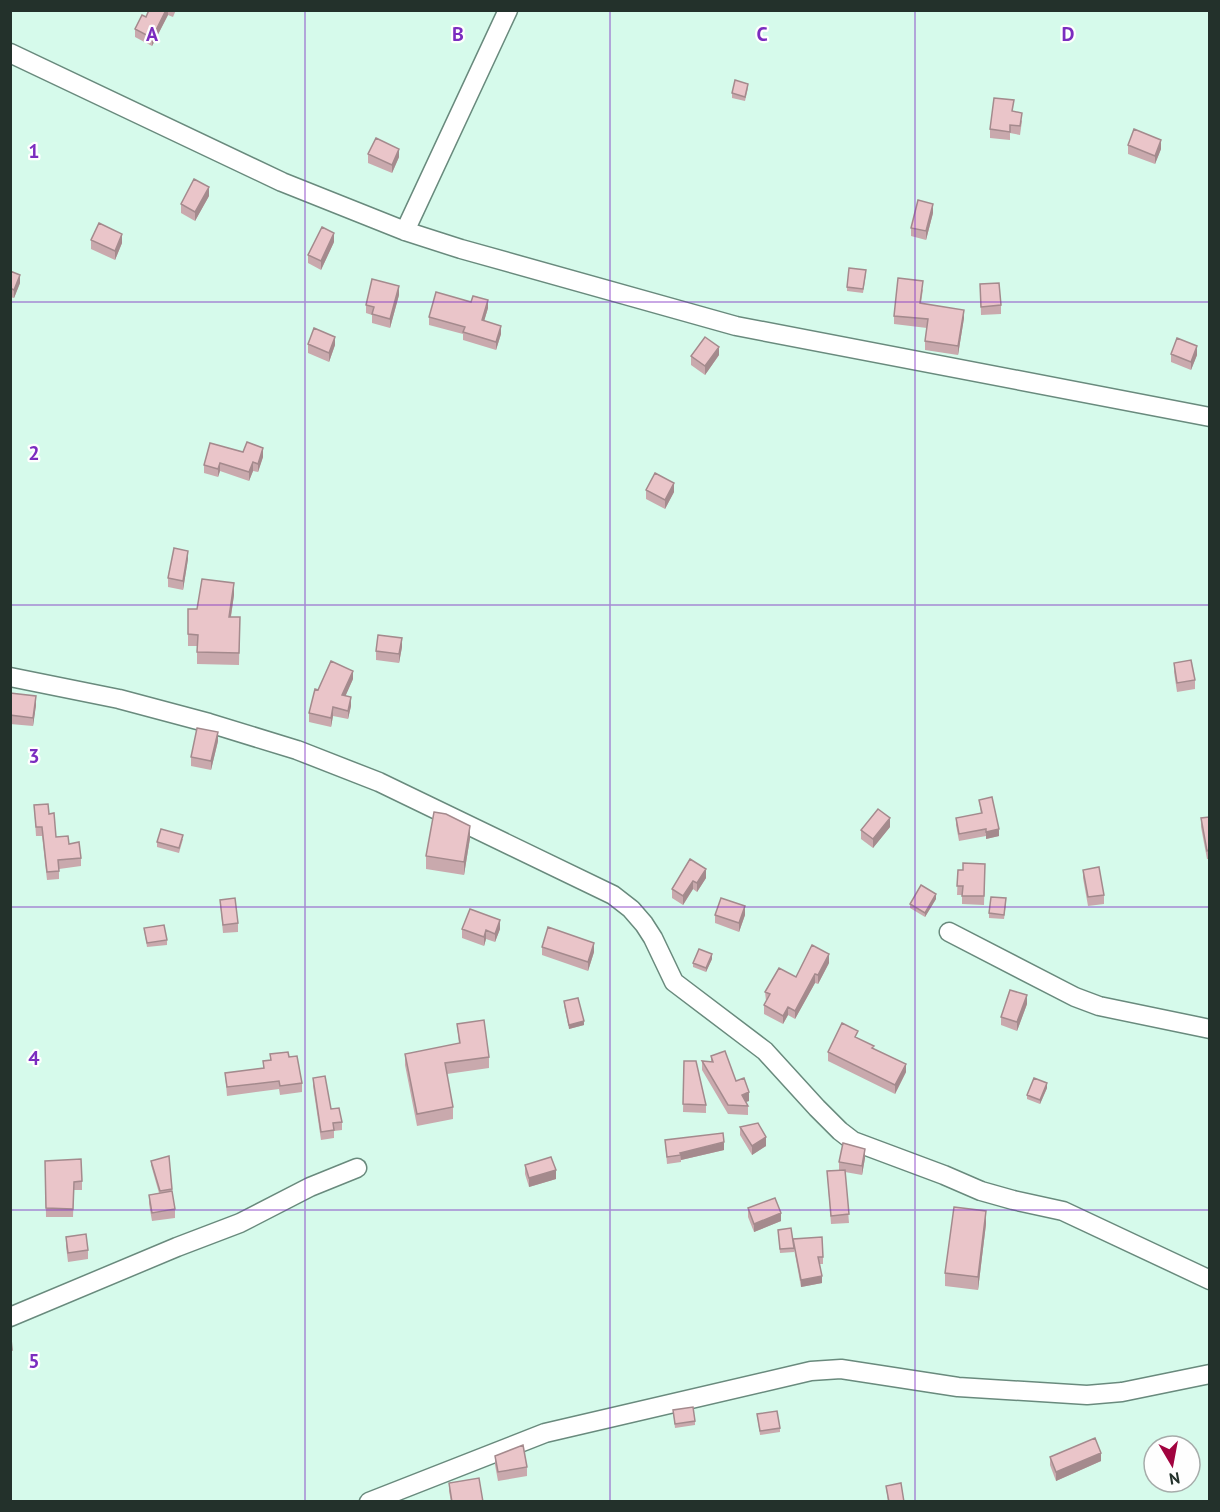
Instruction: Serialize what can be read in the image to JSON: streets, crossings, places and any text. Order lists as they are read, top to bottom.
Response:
{
  "north": "bottom",
  "grid": {
    "columns": [
      "A",
      "B",
      "C",
      "D"
    ],
    "rows": [
      "1",
      "2",
      "3",
      "4",
      "5"
    ]
  }
}
